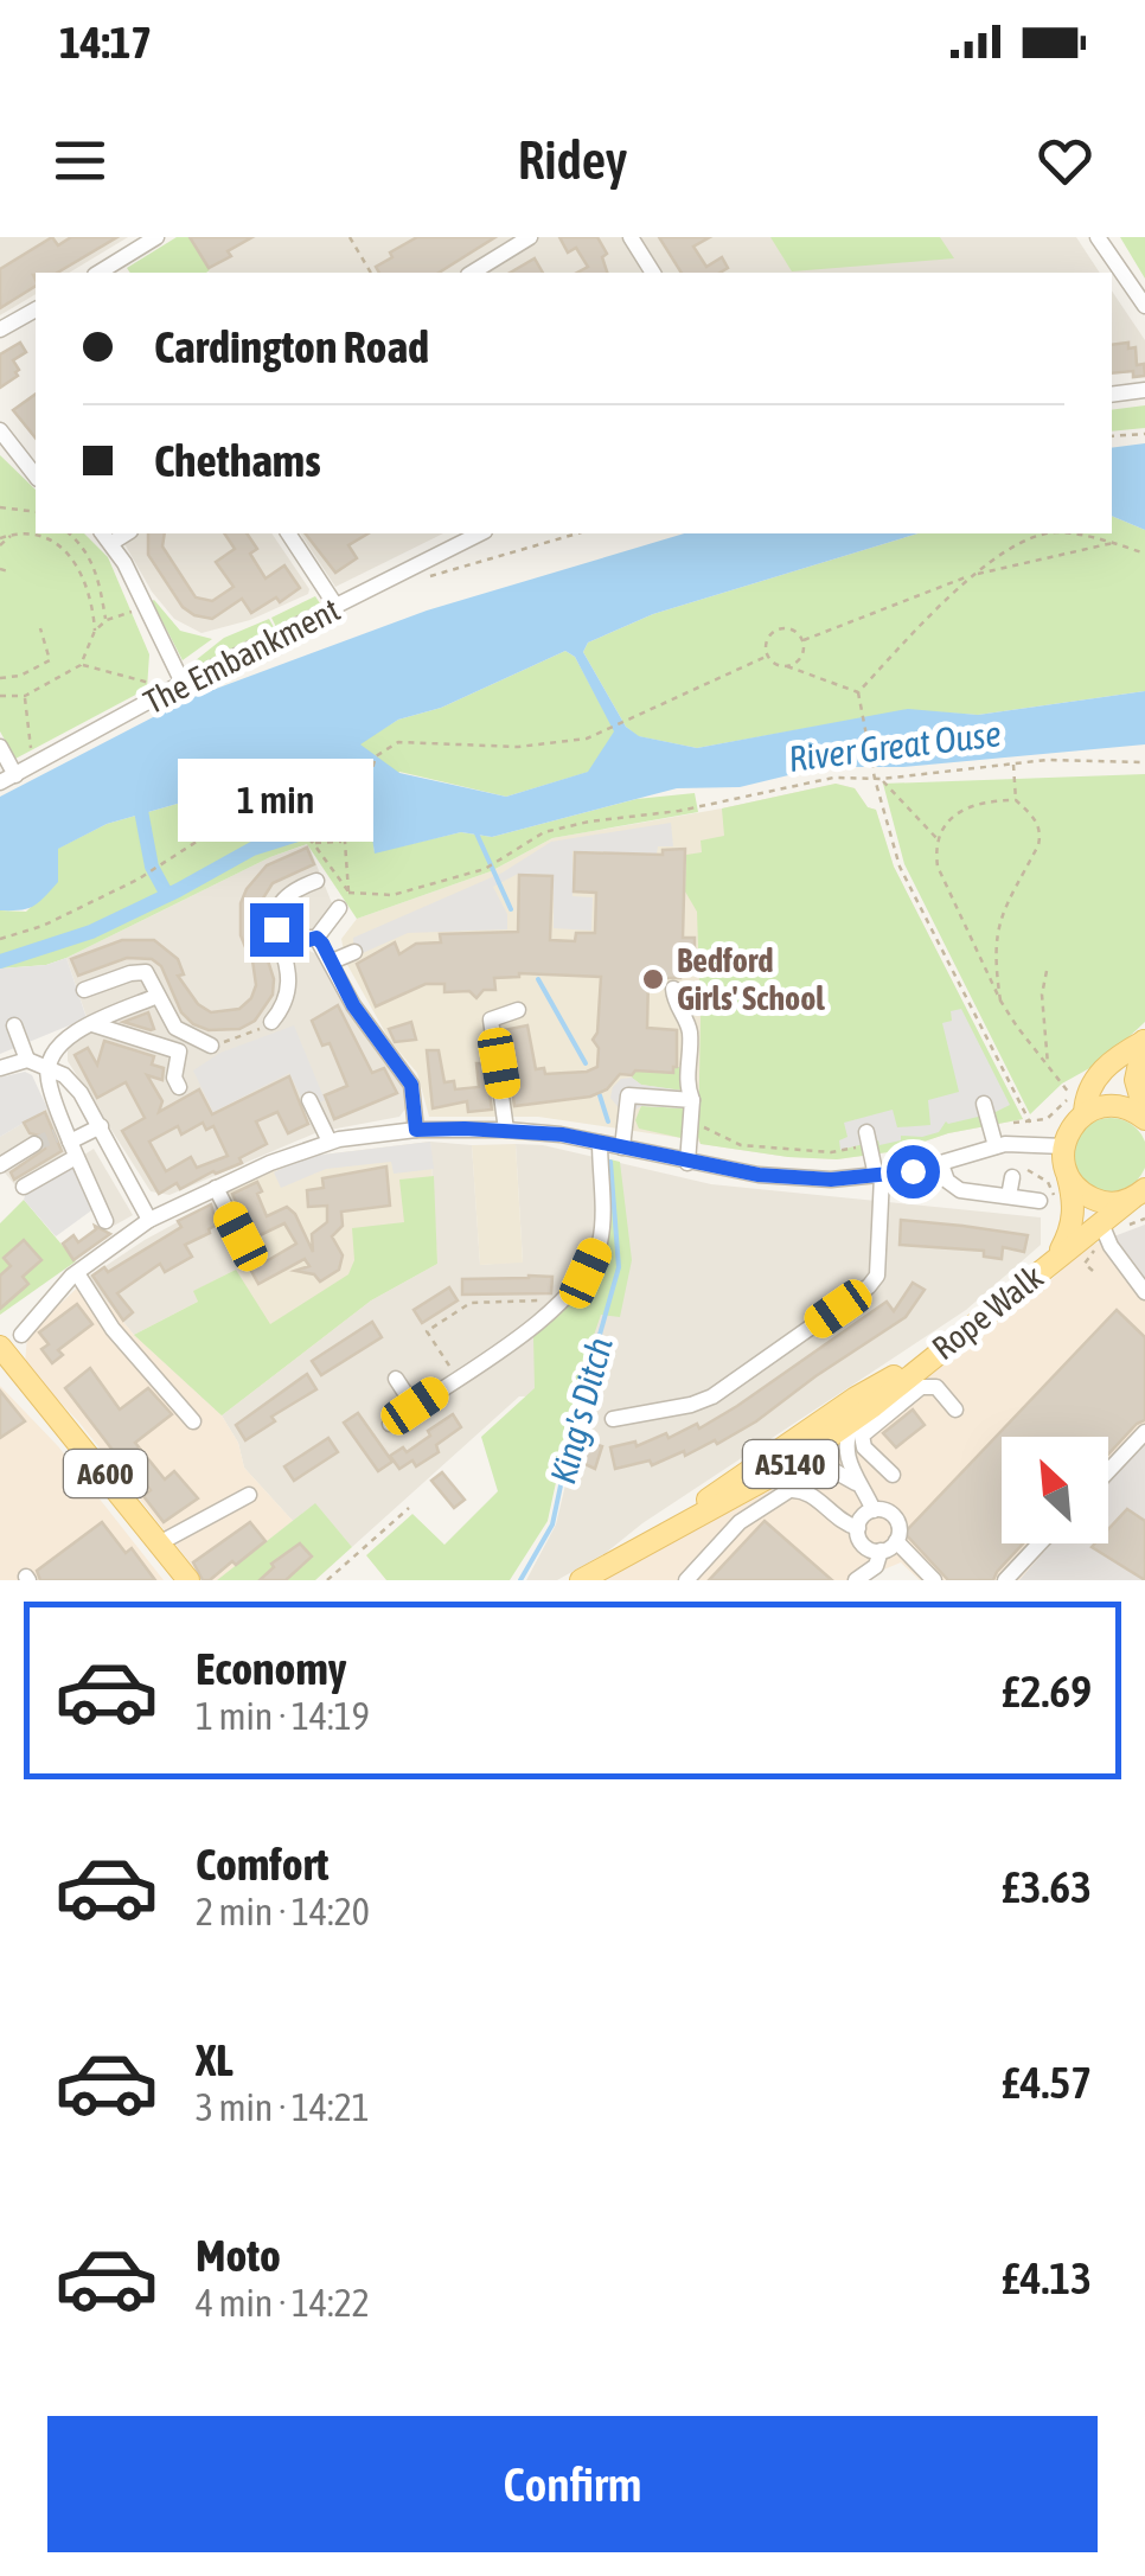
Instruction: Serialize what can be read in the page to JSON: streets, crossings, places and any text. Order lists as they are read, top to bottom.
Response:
{
  "streets": {
    "main road": ["Rope Walk", "A5140", "A600"],
    "street": ["The Embankment"]
  },
  "water": ["River Great Ouse", "King's Ditch"],
  "places": ["Bedford Girls' School"],
  "north": "top left",
  "page": {
    "status": "14:17",
    "header": "Ridey",
    "banner": ["Cardington Road", "Chethams"],
    "bubble": "1 min",
    "list": [
      {
        "name": "Economy",
        "note": "1 min · 14:19",
        "value": "£2.69"
      },
      {
        "name": "Comfort",
        "note": "2 min · 14:20",
        "value": "£3.63"
      },
      {
        "name": "XL",
        "note": "3 min · 14:21",
        "value": "£4.57"
      },
      {
        "name": "Moto",
        "note": "4 min · 14:22",
        "value": "£4.13"
      }
    ],
    "buttons": "Confirm"
  }
}
